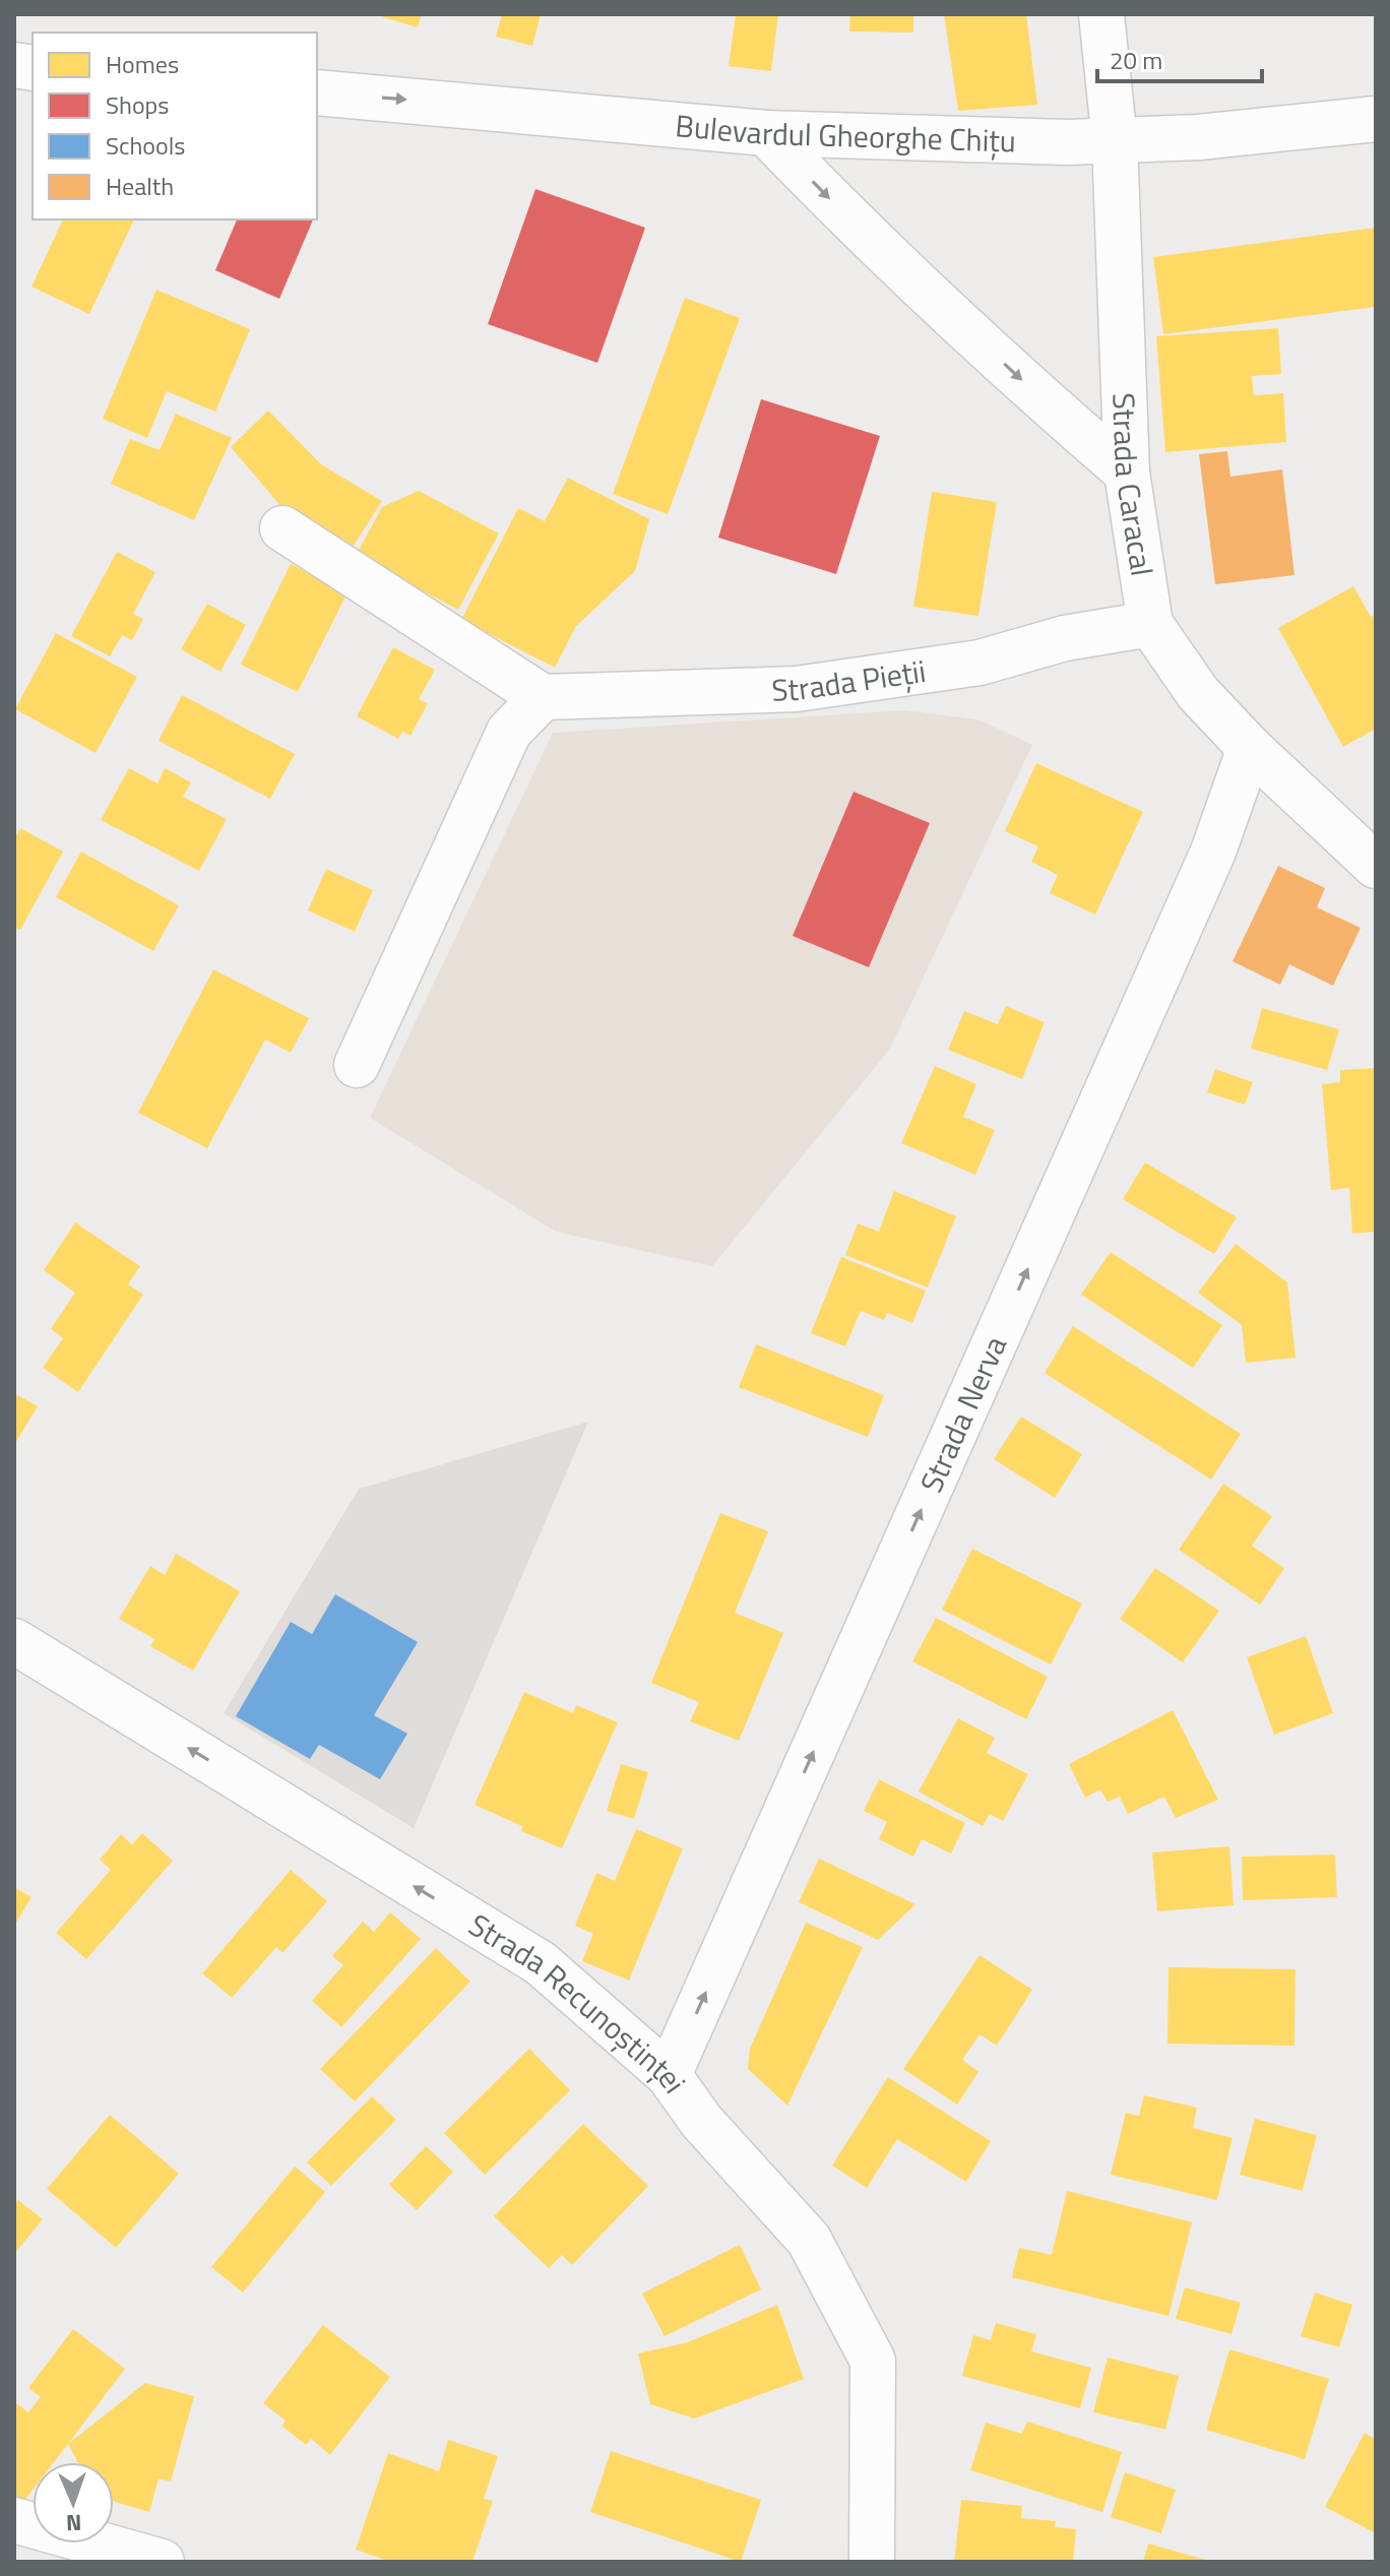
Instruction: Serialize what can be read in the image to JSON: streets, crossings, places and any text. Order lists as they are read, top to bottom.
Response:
{
  "streets": {
    "street": [
      "Bulevardul Gheorghe Chițu",
      "Strada Caracal",
      "Strada Pieții",
      "Strada Nerva",
      "Strada Recunoștinței"
    ]
  },
  "crossings": [
    ["Bulevardul Gheorghe Chițu", "Strada Caracal"],
    ["Strada Caracal", "Strada Pieții"],
    ["Strada Caracal", "Strada Nerva"],
    ["Strada Nerva", "Strada Recunoștinței"]
  ],
  "one_way": ["Bulevardul Gheorghe Chițu", "Strada Nerva", "Strada Recunoștinței"],
  "legend": [
    "Homes",
    "Shops",
    "Schools",
    "Health"
  ],
  "scale_bar": "20 m",
  "north": "bottom"
}
